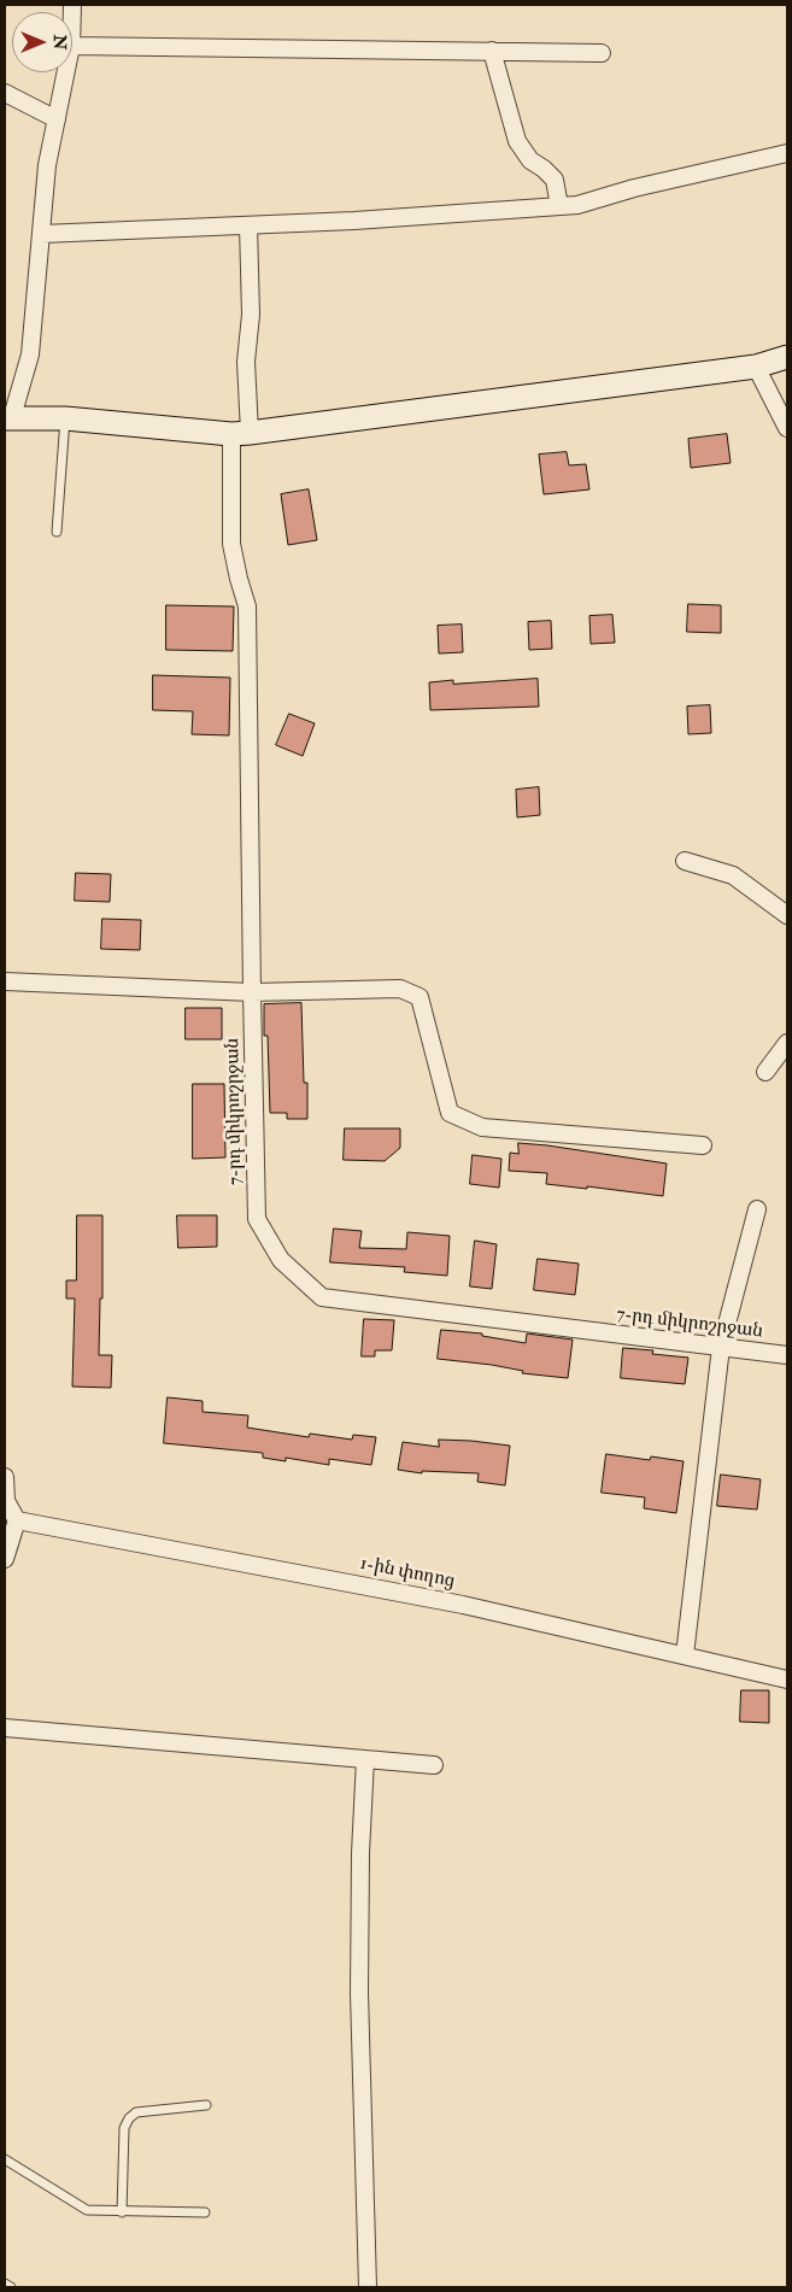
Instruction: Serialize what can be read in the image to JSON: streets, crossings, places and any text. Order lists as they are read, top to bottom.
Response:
{
  "streets": {
    "street": ["7-րդ միկրոշրջան", "1-ին փողոց"]
  },
  "north": "right"
}
